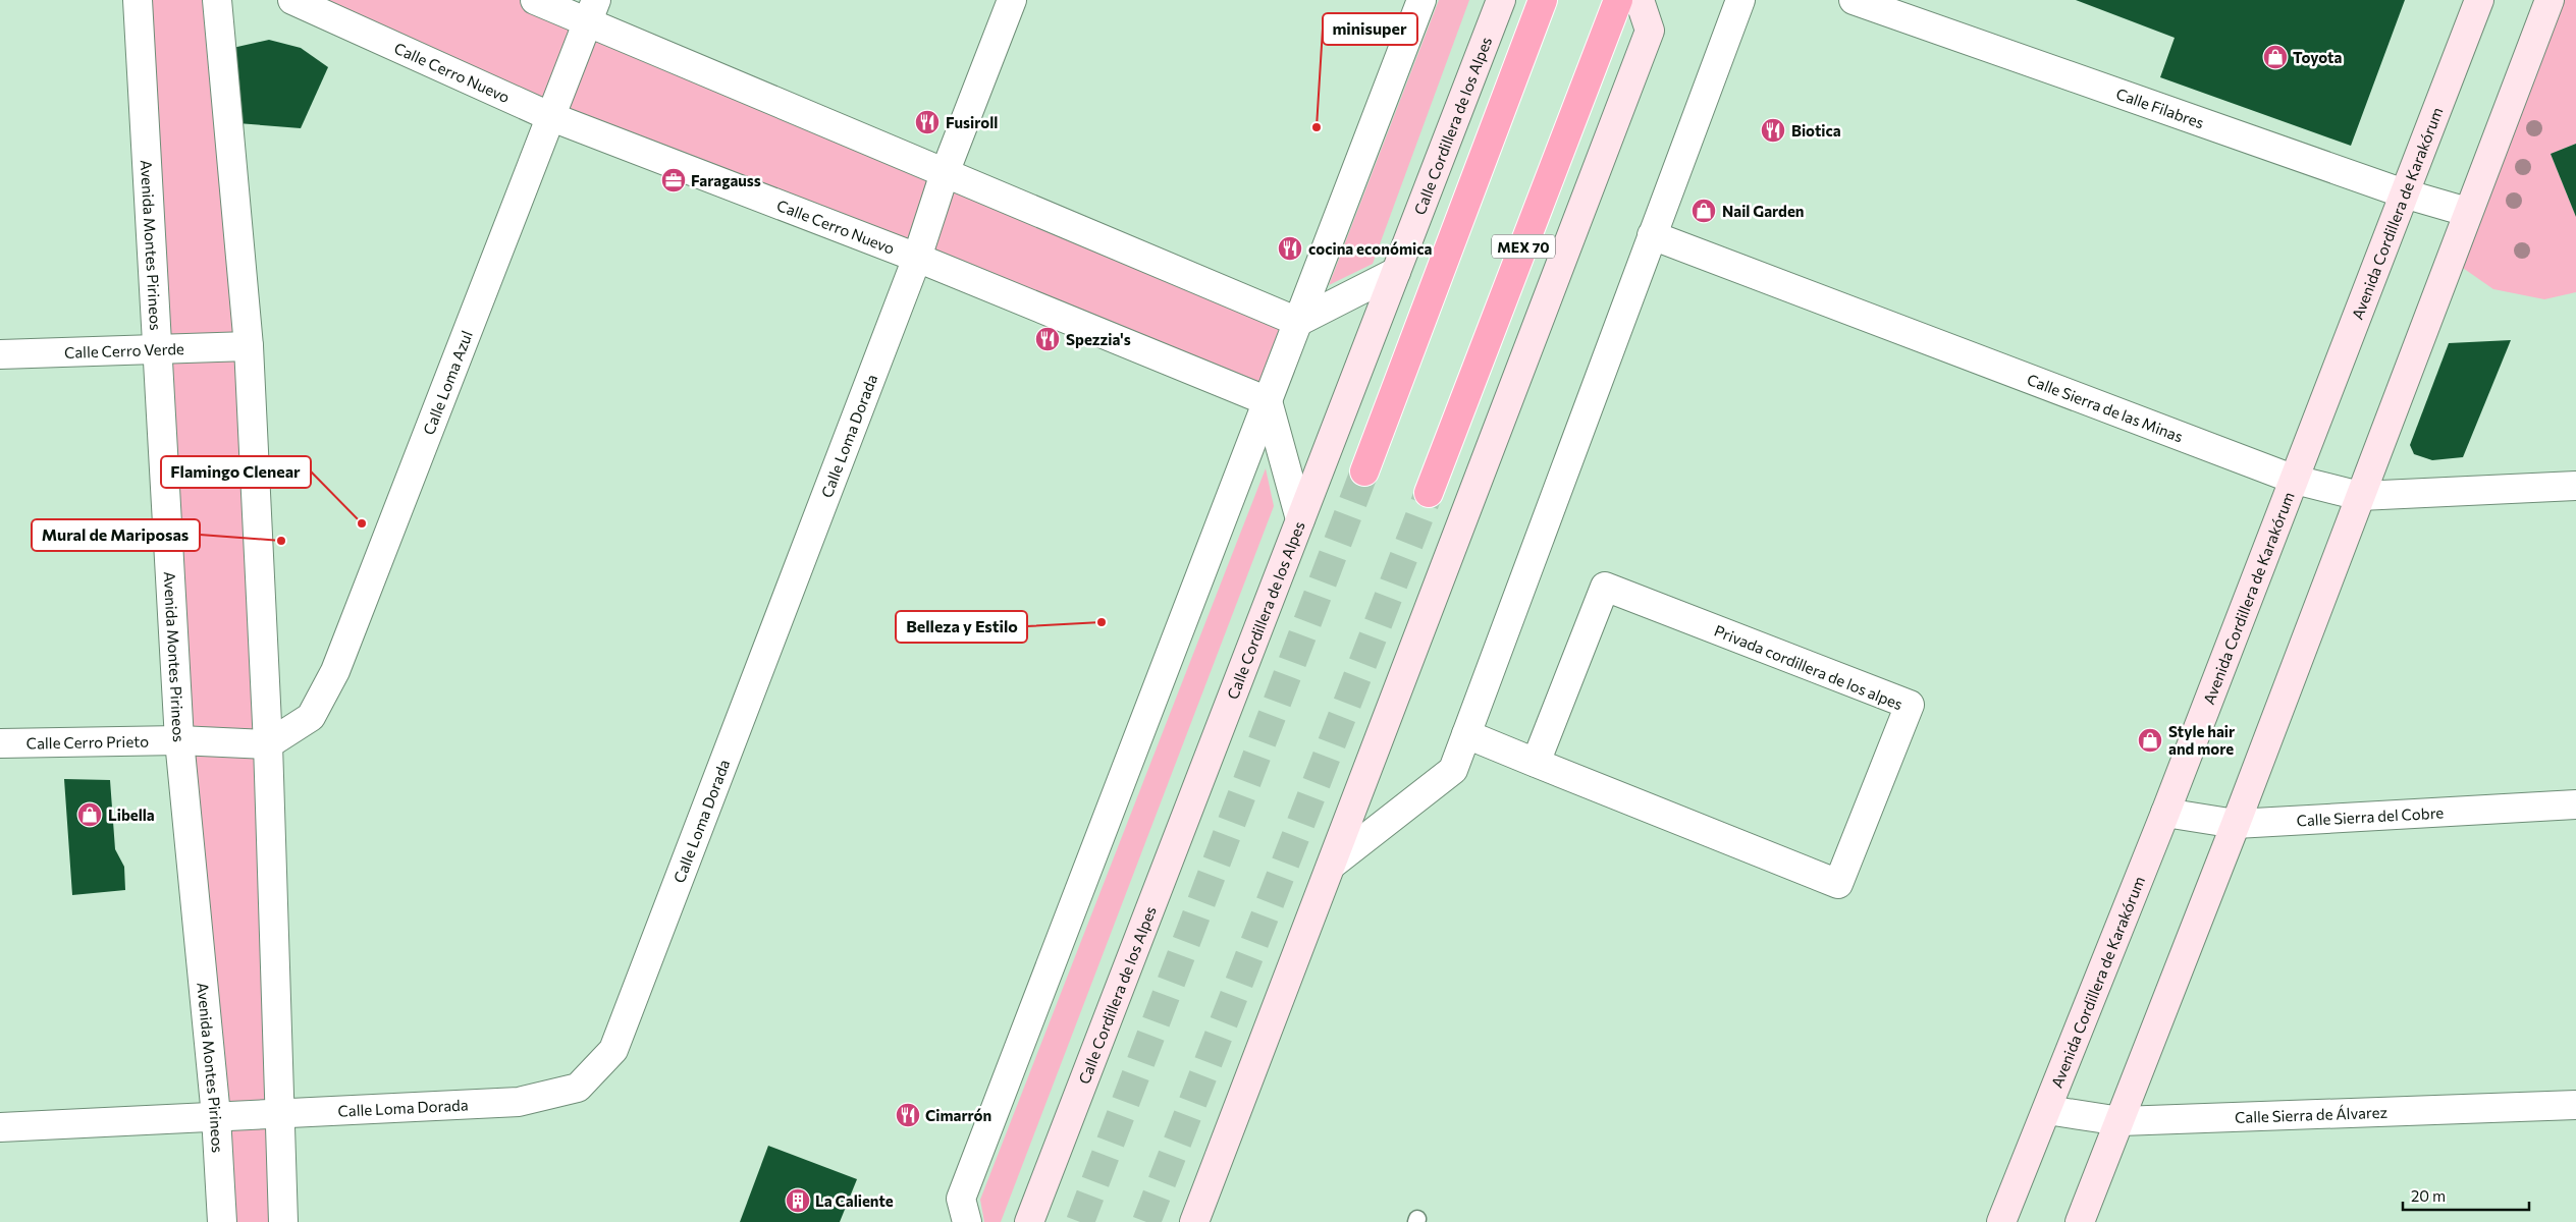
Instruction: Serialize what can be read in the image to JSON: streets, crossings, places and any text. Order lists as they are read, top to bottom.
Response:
{
  "streets": {
    "highway": ["MEX 70"],
    "street": [
      "Calle Cerro Nuevo",
      "Calle Filabres",
      "Calle Cordillera de los Alpes",
      "Avenida Cordillera de Karakórum",
      "Avenida Montes Pirineos",
      "Calle Cerro Verde",
      "Calle Loma Azul",
      "Calle Sierra de las Minas",
      "Calle Loma Dorada",
      "Privada cordillera de los alpes",
      "Calle Cerro Prieto",
      "Calle Sierra del Cobre",
      "Calle Sierra de Álvarez"
    ]
  },
  "crossings": [
    ["Calle Cerro Nuevo", "Calle Loma Azul"],
    ["Calle Cerro Nuevo", "Calle Loma Dorada"],
    ["Calle Filabres", "Avenida Cordillera de Karakórum"],
    ["Avenida Cordillera de Karakórum", "Calle Sierra de las Minas"],
    ["Avenida Cordillera de Karakórum", "Calle Sierra del Cobre"],
    ["Avenida Cordillera de Karakórum", "Calle Sierra de Álvarez"],
    ["Avenida Montes Pirineos", "Calle Cerro Verde"],
    ["Avenida Montes Pirineos", "Calle Loma Dorada"],
    ["Avenida Montes Pirineos", "Calle Cerro Prieto"],
    ["Calle Loma Azul", "Calle Cerro Prieto"]
  ],
  "places": {
    "shop": [
      "Toyota",
      "Nail Garden",
      "Style hair and more",
      "Libella"
    ],
    "restaurant": [
      "Fusiroll",
      "Biotica",
      "cocina económica",
      "Spezzia's",
      "Cimarrón"
    ],
    "other": [
      "minisuper",
      "Flamingo Clenear",
      "Mural de Mariposas",
      "Belleza y Estilo"
    ],
    "office": ["Faragauss"],
    "building": ["La Caliente"]
  },
  "scale_bar": "20 m"
}
